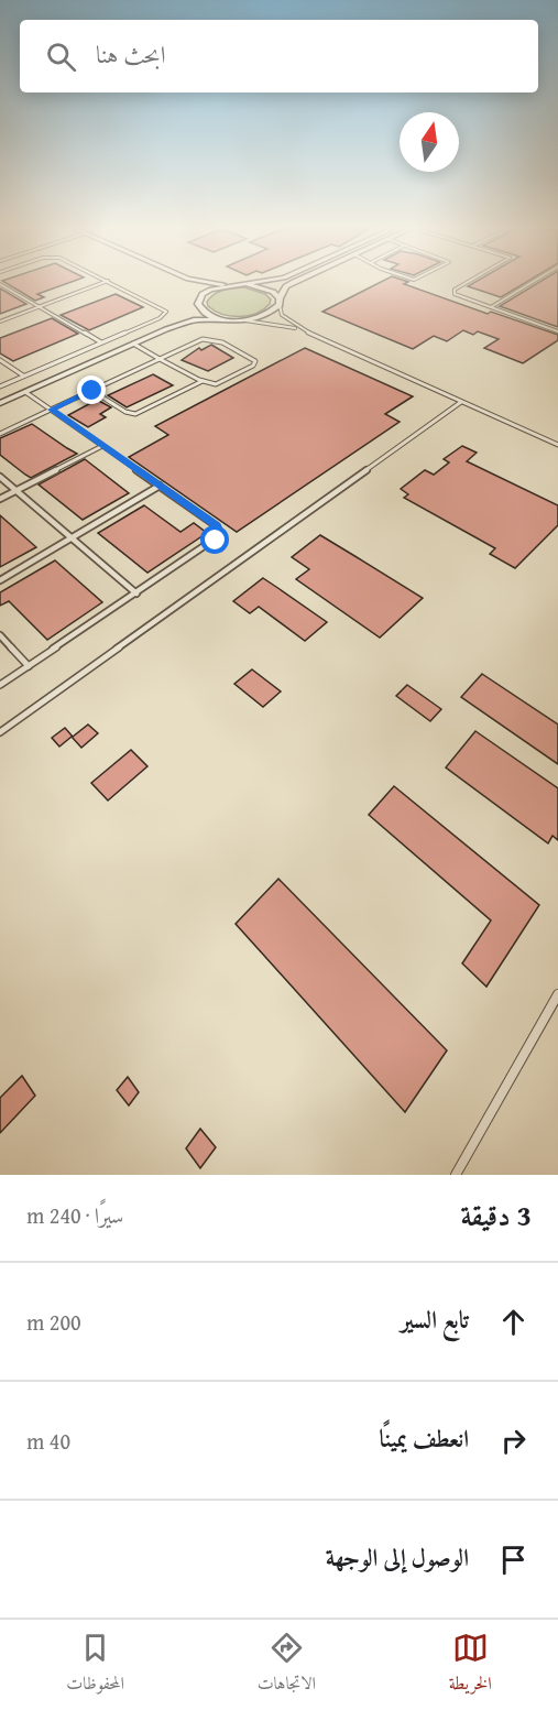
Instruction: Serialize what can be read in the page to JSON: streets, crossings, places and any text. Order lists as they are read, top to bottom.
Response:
{
  "north": "top",
  "page": {
    "search": "ابحث هنا",
    "heading": ["3 دقيقة", "سيرًا · 240 m"],
    "list": [
      ["تابع السير", "200 m"],
      ["انعطف يمينًا", "40 m"],
      "الوصول إلى الوجهة"
    ],
    "nav": ["الخريطة", "الاتجاهات", "المحفوظات"]
  }
}
